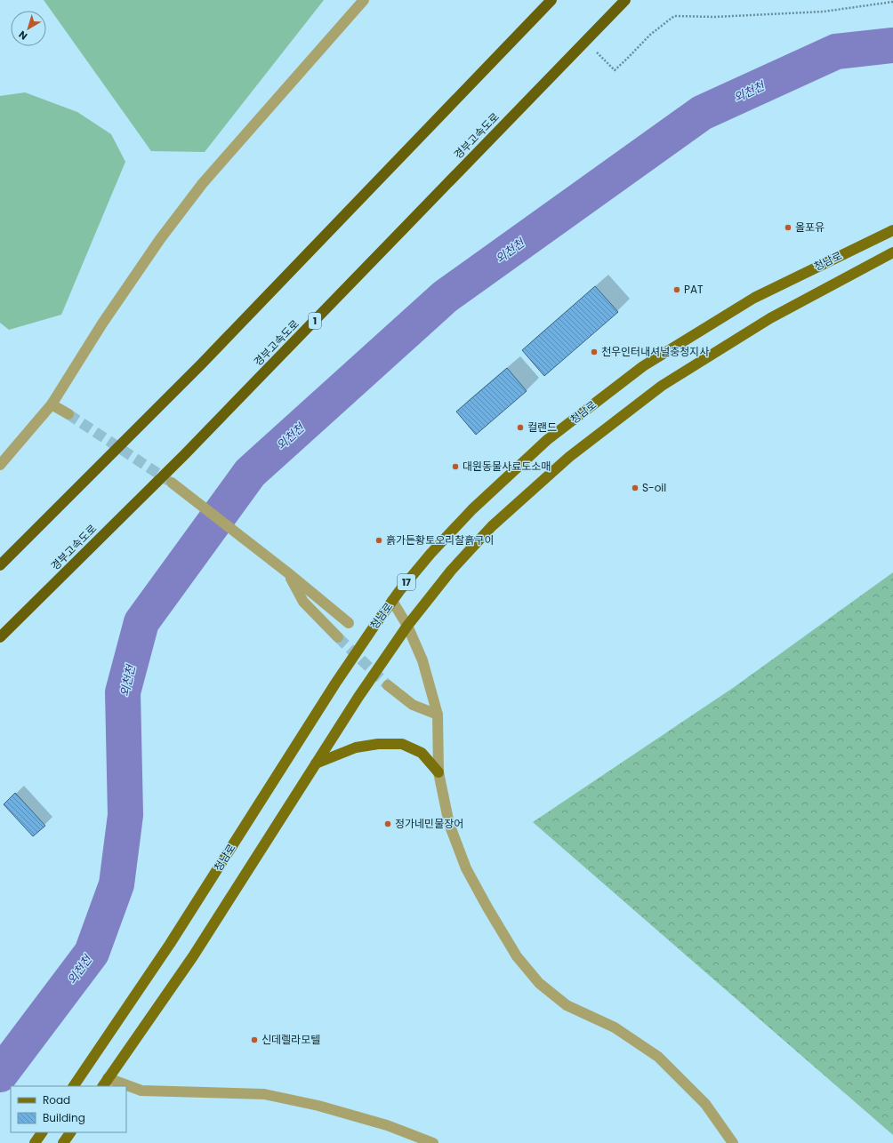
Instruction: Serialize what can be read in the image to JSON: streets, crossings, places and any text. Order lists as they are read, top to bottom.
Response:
{
  "streets": {
    "highway": ["경부고속도로", "1"],
    "main road": ["청남로", "17"]
  },
  "water": ["외천천"],
  "places": [
    "올포유",
    "PAT",
    "천우인터내셔널충청지사",
    "컬랜드",
    "대원동물사료도소매",
    "S-oil",
    "흙가든황토오리찰흙구이",
    "정가네민물장어",
    "신데렐라모텔"
  ],
  "legend": ["Road", "Building"],
  "north": "bottom left"
}
